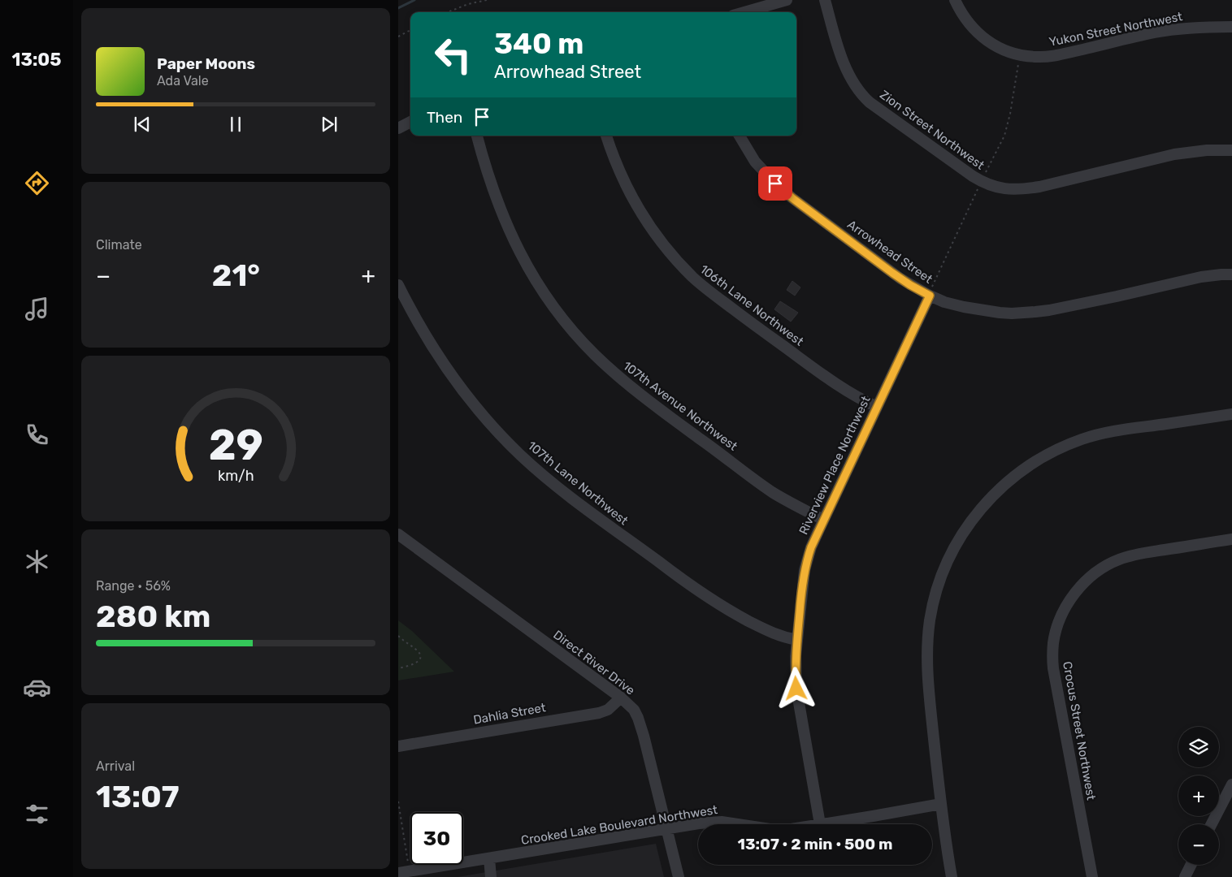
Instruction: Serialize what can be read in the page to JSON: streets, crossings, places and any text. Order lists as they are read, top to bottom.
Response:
{
  "streets": {
    "street": [
      "Yukon Street Northwest",
      "Zion Street Northwest",
      "Arrowhead Street",
      "106th Lane Northwest",
      "107th Avenue Northwest",
      "Riverview Place Northwest",
      "107th Lane Northwest",
      "Direct River Drive",
      "Dahlia Street",
      "Crocus Street Northwest",
      "Crooked Lake Boulevard Northwest"
    ]
  },
  "crossings": [
    ["Arrowhead Street", "Riverview Place Northwest"],
    ["106th Lane Northwest", "Riverview Place Northwest"],
    ["107th Avenue Northwest", "Riverview Place Northwest"],
    ["Riverview Place Northwest", "107th Lane Northwest"],
    ["Riverview Place Northwest", "Crooked Lake Boulevard Northwest"],
    ["Direct River Drive", "Dahlia Street"],
    ["Direct River Drive", "Crooked Lake Boulevard Northwest"]
  ],
  "page": {
    "tabs": "13:05",
    "turn": ["340 m", "Arrowhead Street"],
    "song": ["Paper Moons", "Ada Vale"],
    "then": "Then",
    "tile": [
      "Climate",
      ["Range · 56%", "280 km"],
      ["Arrival", "13:07"]
    ],
    "heat": ["−", "21°", "+"],
    "map_buttons": ["+", "−"],
    "limit": "30",
    "trip": "13:07 · 2 min · 500 m",
    "gauge": ["29", "km/h"]
  }
}
